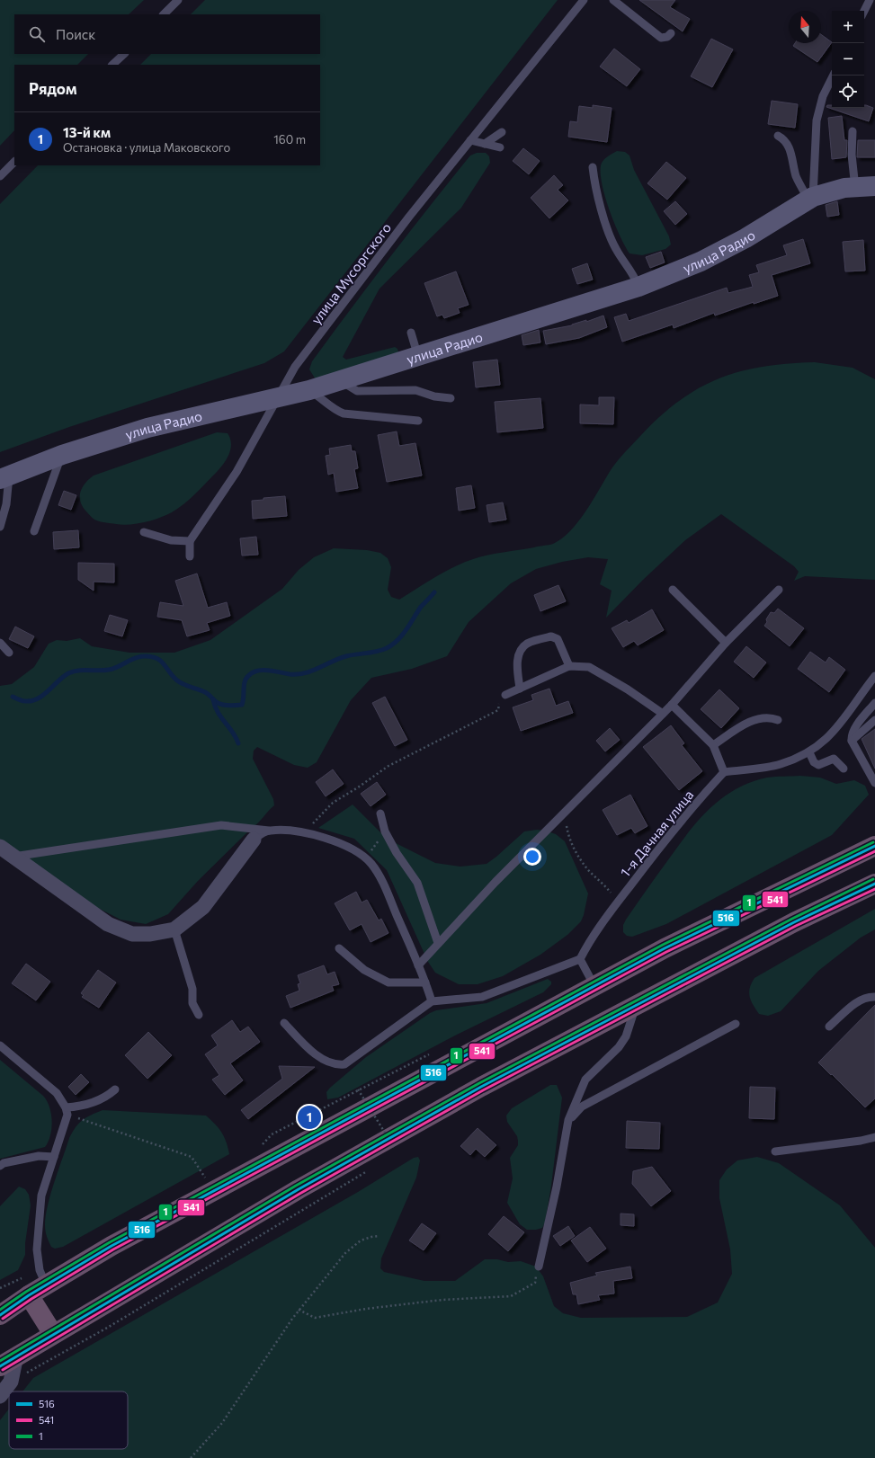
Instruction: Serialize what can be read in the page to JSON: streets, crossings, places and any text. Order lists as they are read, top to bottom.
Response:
{
  "streets": {
    "main road": ["улица Радио"],
    "lane": ["улица Мусоргского", "1-я Дачная улица"]
  },
  "crossings": [
    ["улица Радио", "улица Мусоргского"]
  ],
  "lines": ["transit line 1", "transit line 516", "transit line 541"],
  "legend": ["516", "541", "1"],
  "north": "top",
  "page": {
    "map_buttons": ["+", "−"],
    "search": "Поиск",
    "heading": "Рядом",
    "list": [
      {
        "mark": "1",
        "name": "13-й км",
        "note": "Остановка · улица Маковского",
        "value": "160 m"
      }
    ],
    "pins": "1"
  }
}
